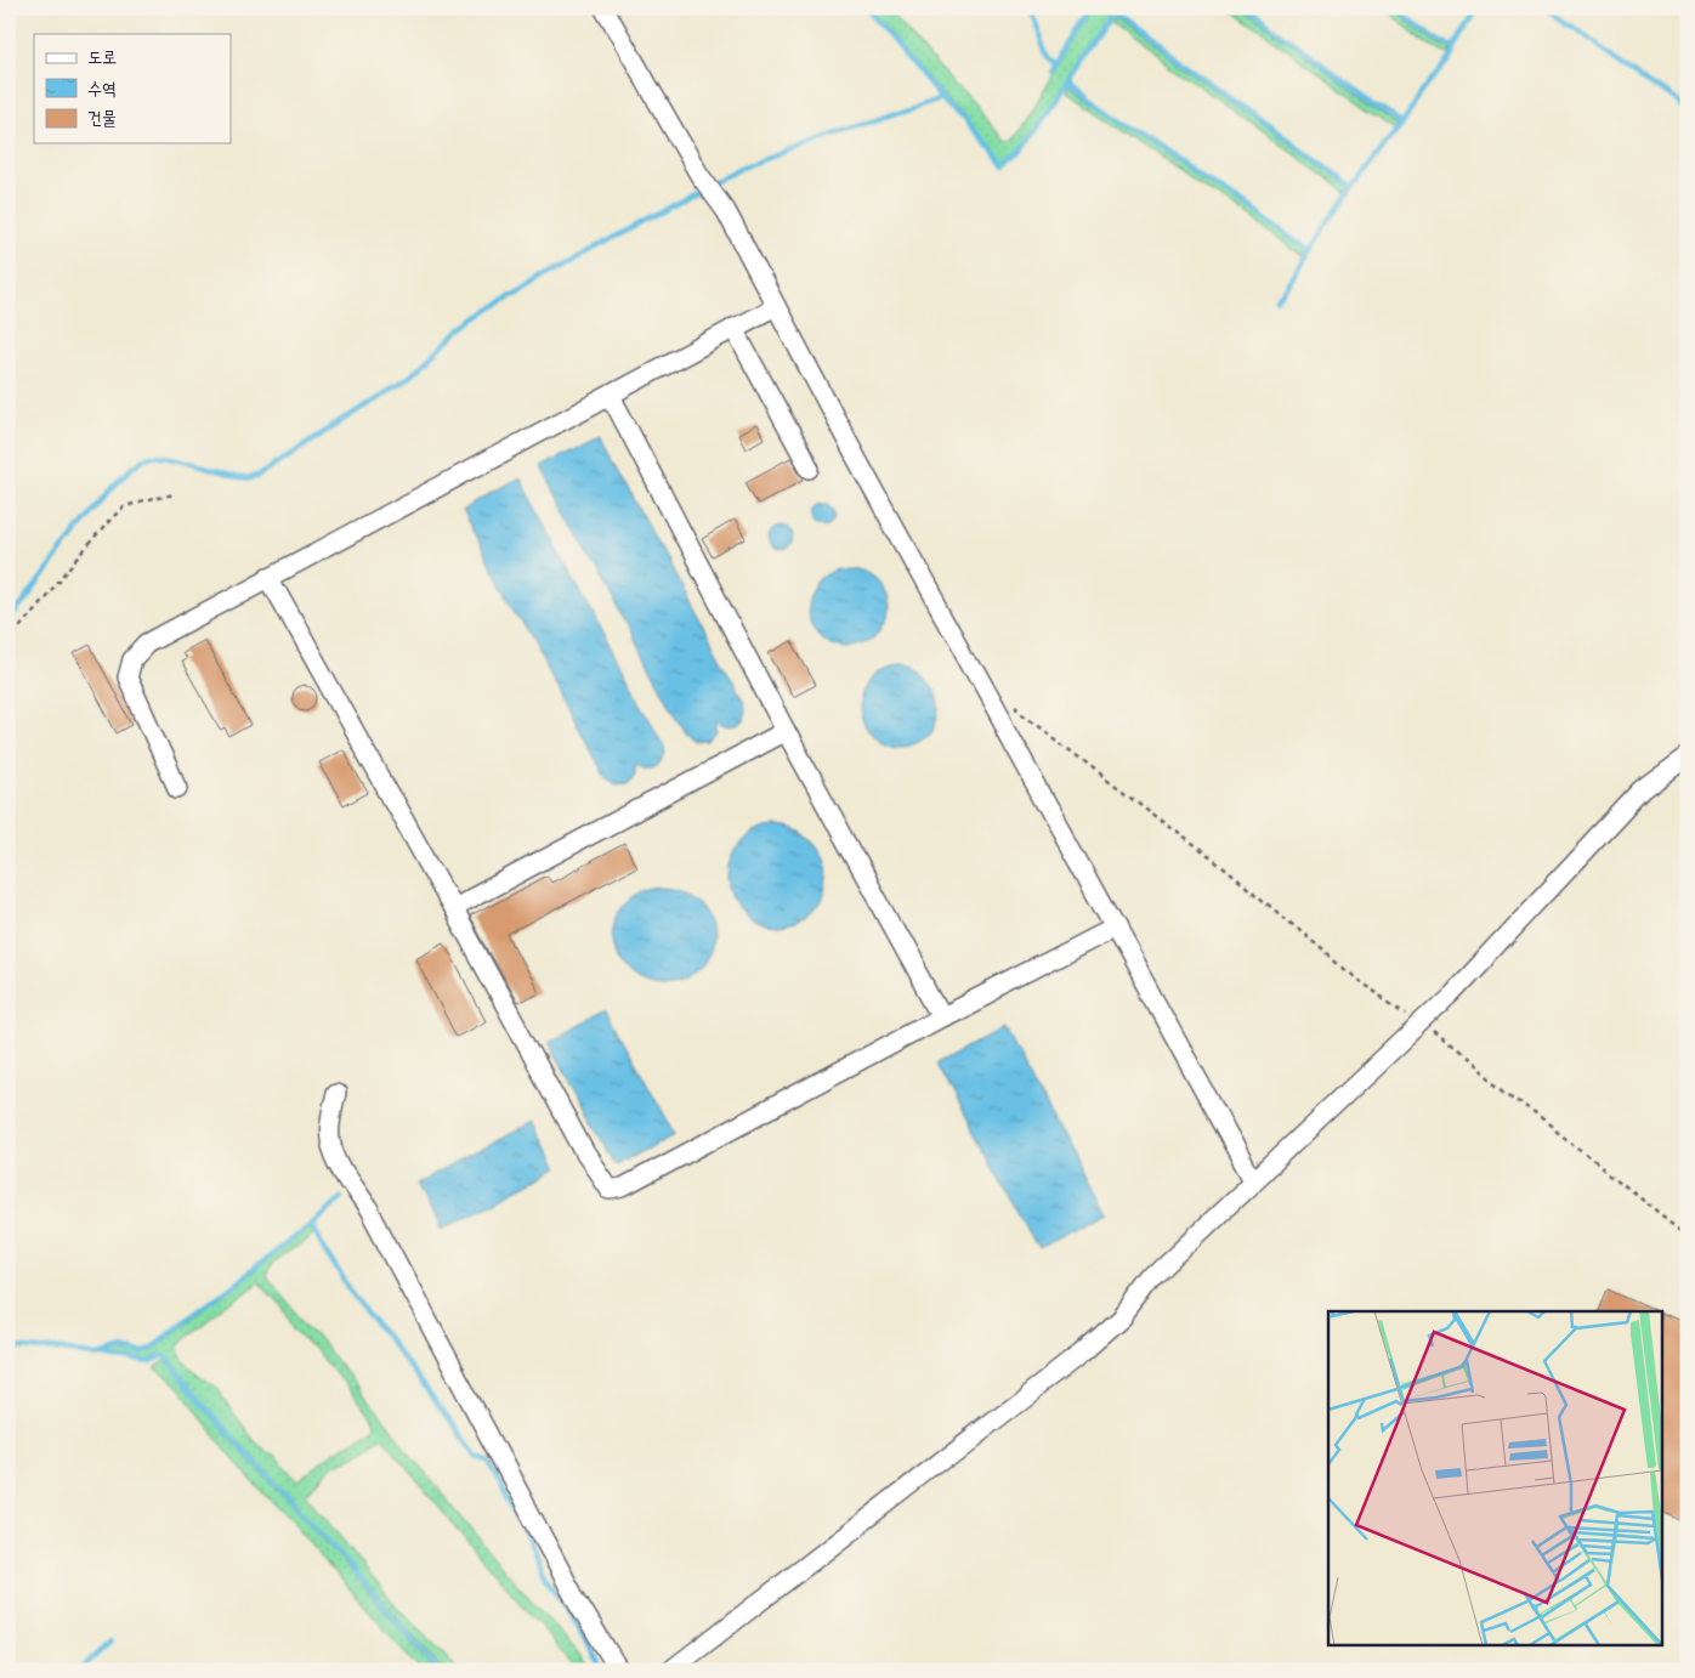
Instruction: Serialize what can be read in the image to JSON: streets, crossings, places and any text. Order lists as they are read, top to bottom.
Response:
{
  "legend": ["도로", "수역", "건물"]
}
